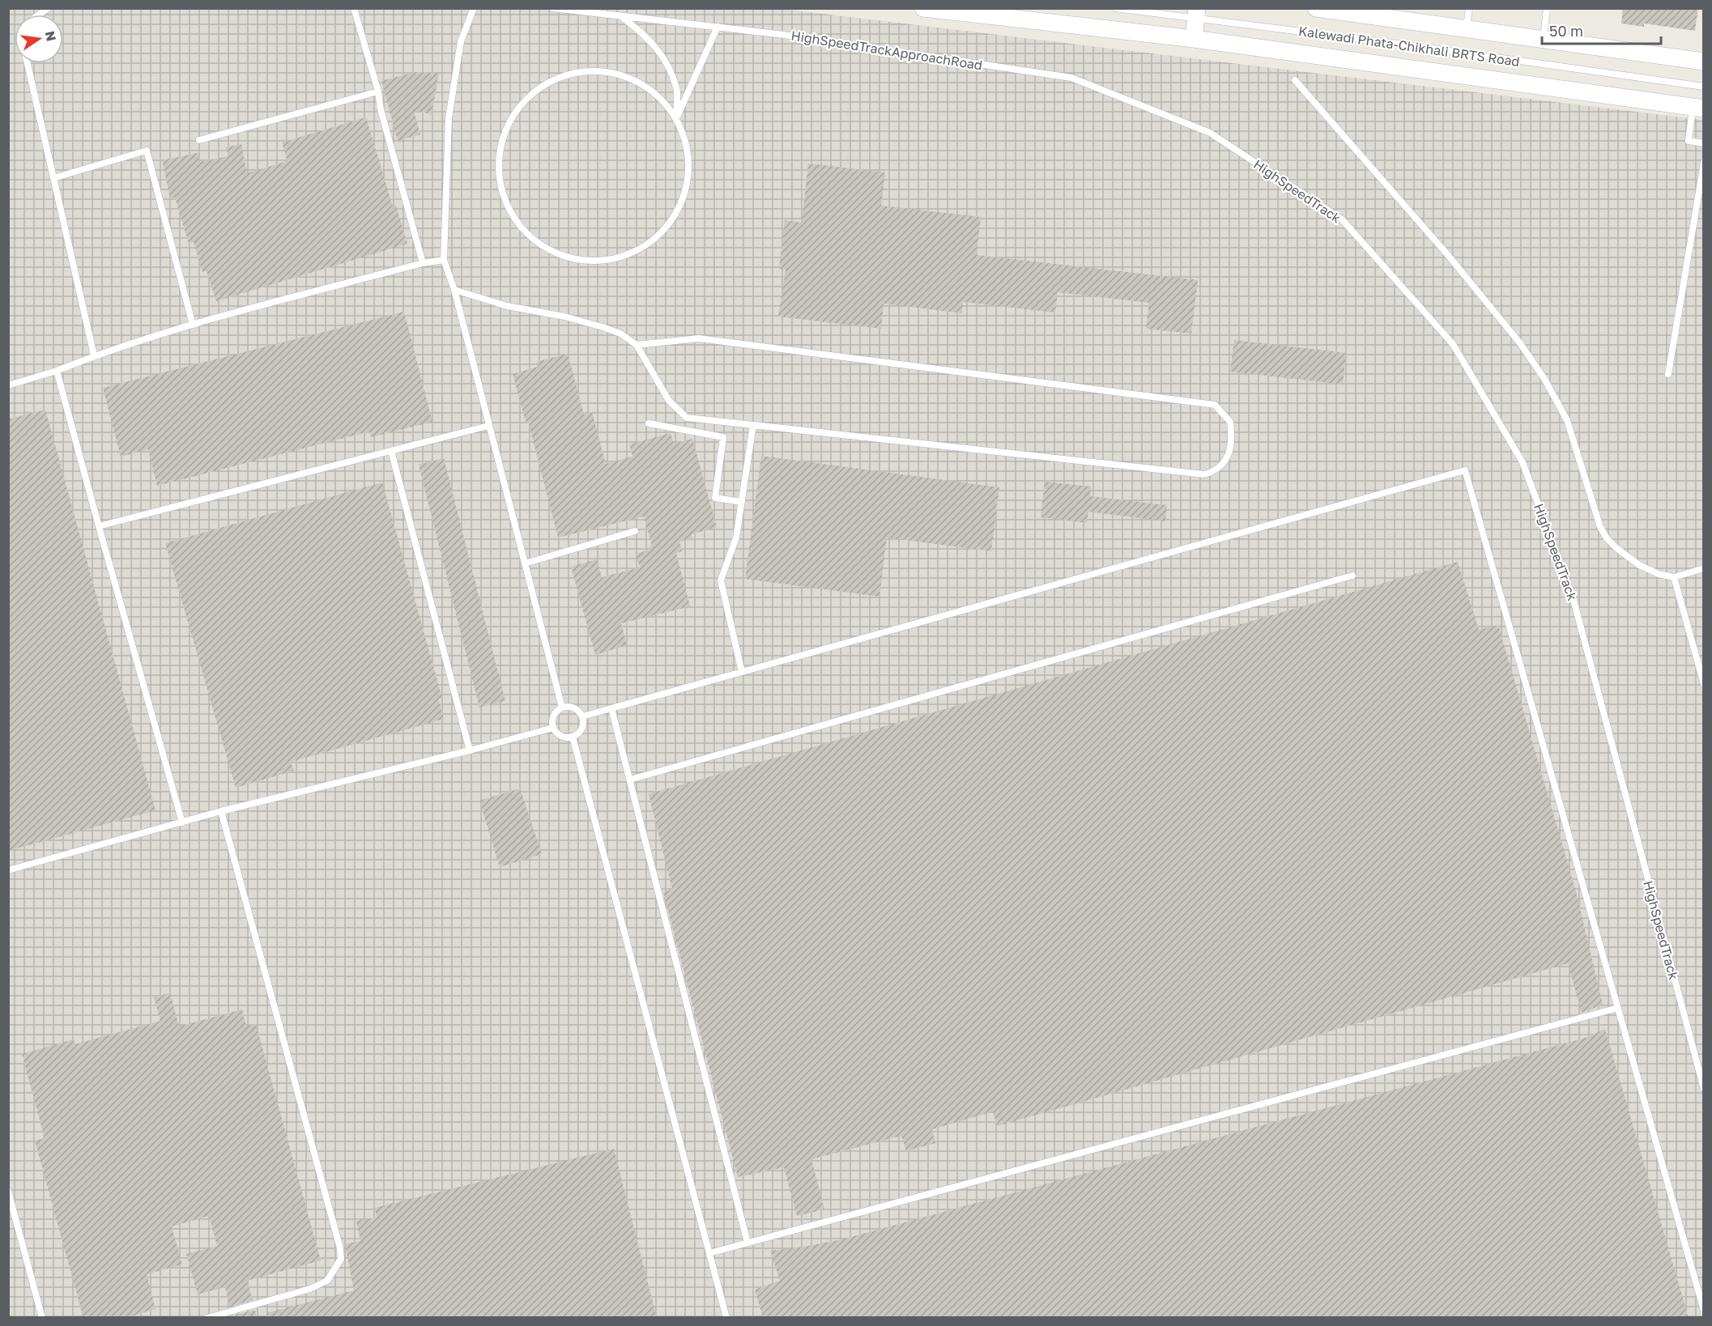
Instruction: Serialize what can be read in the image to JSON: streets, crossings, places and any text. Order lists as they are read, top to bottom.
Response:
{
  "streets": {
    "lane": ["Kalewadi Phata-Chikhali BRTS Road", "HighSpeedTrackApproachRoad", "HighSpeedTrack"]
  },
  "crossings": [
    ["HighSpeedTrackApproachRoad", "HighSpeedTrack"]
  ],
  "scale_bar": "50 m",
  "north": "right"
}
